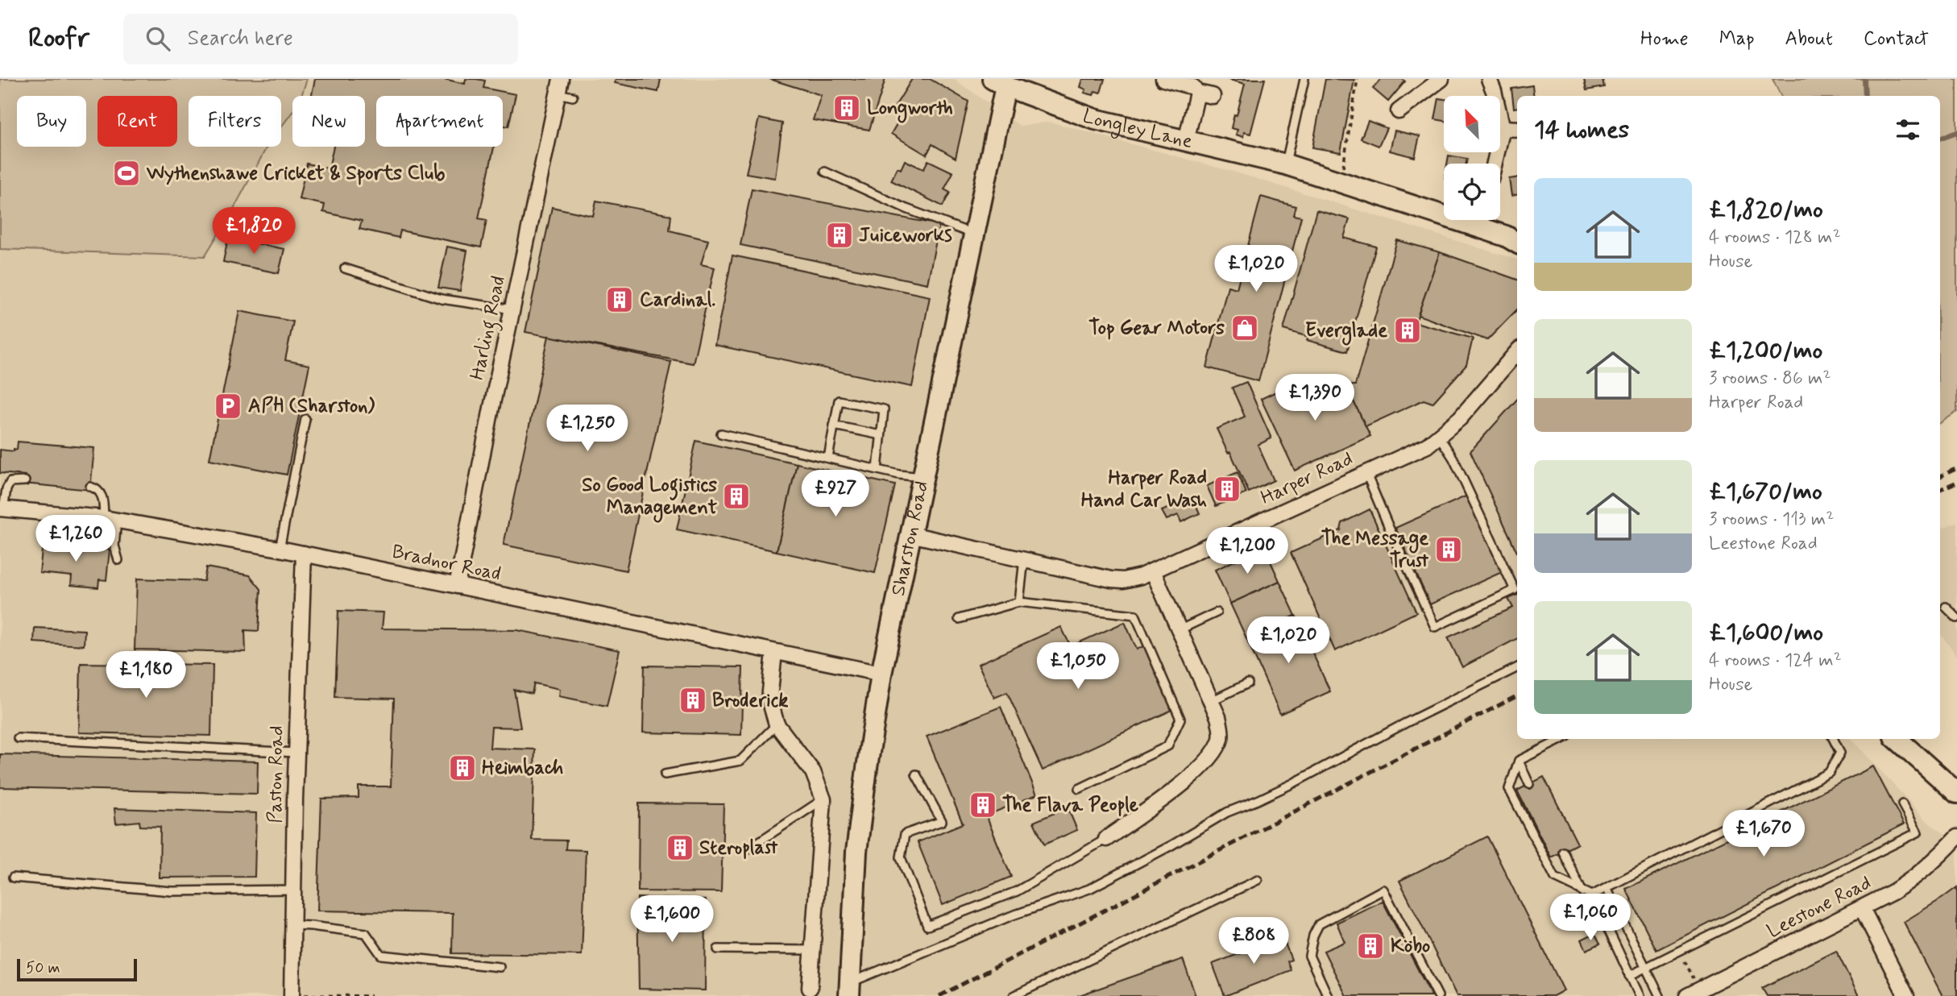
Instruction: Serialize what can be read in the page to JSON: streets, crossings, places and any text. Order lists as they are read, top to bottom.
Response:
{
  "streets": {
    "main road": ["Longley Lane", "Sharston Road"],
    "street": [
      "Harling Road",
      "Harper Road",
      "Bradnor Road",
      "Paston Road",
      "Leestone Road"
    ]
  },
  "crossings": [
    ["Longley Lane", "Sharston Road"],
    ["Harling Road", "Bradnor Road"],
    ["Harper Road", "Sharston Road"],
    ["Sharston Road", "Bradnor Road"],
    ["Bradnor Road", "Paston Road"]
  ],
  "places": {
    "building": [
      "Longworth",
      "Juiceworks",
      "Cardinal.",
      "Everglade",
      "Harper Road Hand Car Wash",
      "So Good Logistics Management",
      "The Message Trust",
      "Broderick",
      "Heimbach",
      "The Flava People",
      "Steroplast",
      "Köbo"
    ],
    "sports": ["Wythenshawe Cricket & Sports Club"],
    "shop": ["Top Gear Motors"],
    "parking": ["APH (Sharston)"]
  },
  "scale_bar": "50 m",
  "north": "top left",
  "page": {
    "header": "Roofr",
    "search": "Search here",
    "nav": [
      "Home",
      "Map",
      "About",
      "Contact"
    ],
    "chip": [
      "Buy",
      "Rent",
      "Filters",
      "New",
      "Apartment"
    ],
    "heading": "14 homes",
    "list": [
      {
        "name": "£1,820/mo",
        "note": "4 rooms · 128 m² · House"
      },
      {
        "name": "£1,200/mo",
        "note": "3 rooms · 86 m² · Harper Road"
      },
      {
        "name": "£1,670/mo",
        "note": "3 rooms · 113 m² · Leestone Road"
      },
      {
        "name": "£1,600/mo",
        "note": "4 rooms · 124 m² · House"
      }
    ],
    "price": [
      "£1,820",
      "£1,020",
      "£1,390",
      "£1,250",
      "£927",
      "£1,260",
      "£1,200",
      "£1,020",
      "£1,050",
      "£1,180",
      "£1,670",
      "£1,060",
      "£1,600",
      "£808"
    ],
    "scale": "50 m"
  }
}
